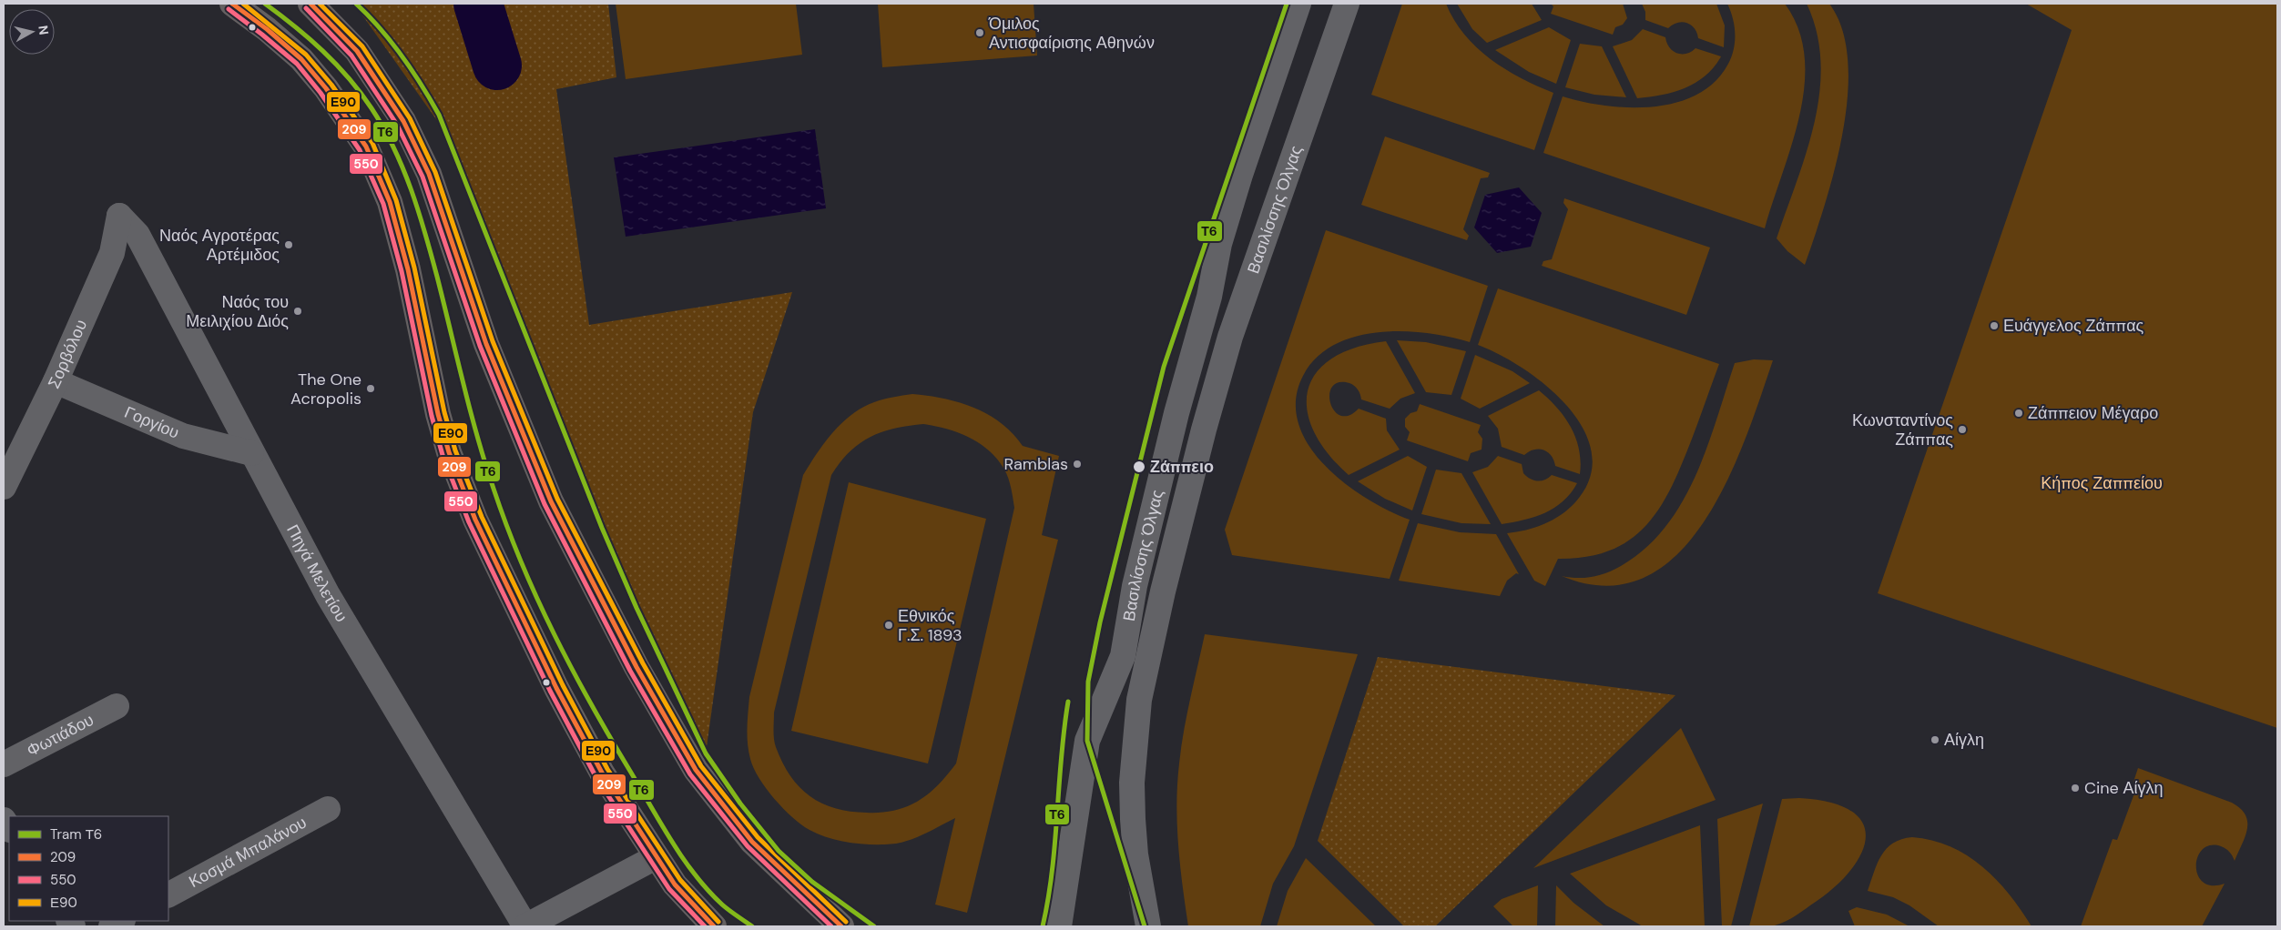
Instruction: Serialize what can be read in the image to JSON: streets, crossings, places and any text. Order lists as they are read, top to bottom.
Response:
{
  "streets": {
    "street": [
      "Βασιλίσσης Όλγας",
      "Σορβόλου",
      "Γοργίου",
      "Πηγά Μελετίου",
      "Φωτιάδου",
      "Κοσμά Μπαλάνου"
    ]
  },
  "crossings": [
    ["Σορβόλου", "Γοργίου"],
    ["Σορβόλου", "Πηγά Μελετίου"],
    ["Γοργίου", "Πηγά Μελετίου"]
  ],
  "parks": ["Κήπος Ζαππείου"],
  "places": [
    "Όμιλος Αντισφαίρισης Αθηνών",
    "Ναός Αγροτέρας Αρτέμιδος",
    "Ναός του Μειλιχίου Διός",
    "Ευάγγελος Ζάππας",
    "The One Acropolis",
    "Ζάππειον Μέγαρο",
    "Κωνσταντίνος Ζάππας",
    "Ramblas",
    "Ζάππειο",
    "Εθνικός Γ.Σ. 1893",
    "Αίγλη",
    "Cine Αίγλη"
  ],
  "lines": [
    "tram line Τ6",
    "transit line 209",
    "transit line Ε90",
    "transit line 550"
  ],
  "legend": [
    "Tram Τ6",
    "209",
    "550",
    "Ε90"
  ],
  "north": "right"
}
